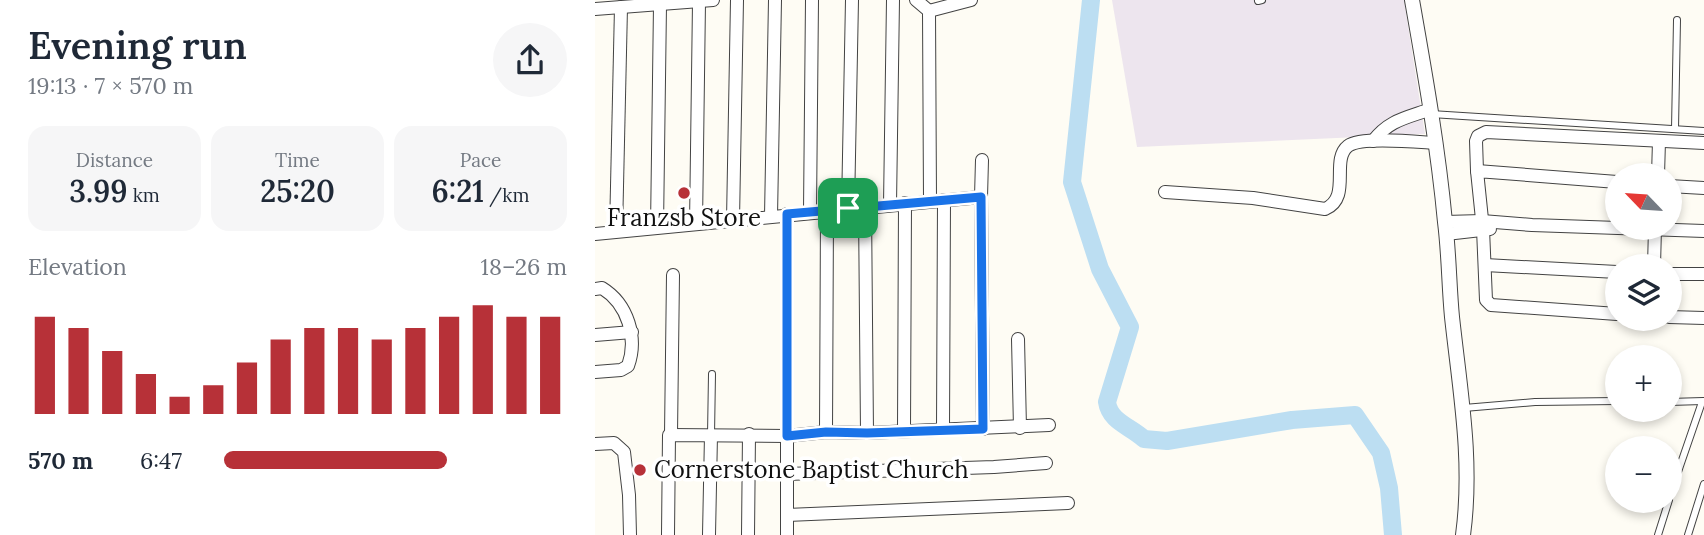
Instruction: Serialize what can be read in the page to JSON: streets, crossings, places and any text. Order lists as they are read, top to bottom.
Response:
{
  "places": ["Franzsb Store", "Cornerstone Baptist Church"],
  "north": "top left",
  "page": {
    "heading": ["Evening run", "19:13 · 7 × 570 m"],
    "stats": [
      ["Distance", "3.99 km"],
      ["Time", "25:20"],
      ["Pace", "6:21 /km"]
    ],
    "map_buttons": ["+", "−"],
    "chart": ["Elevation", "18–26 m"],
    "list": [
      {
        "name": "570 m",
        "note": "6:47"
      }
    ]
  }
}
